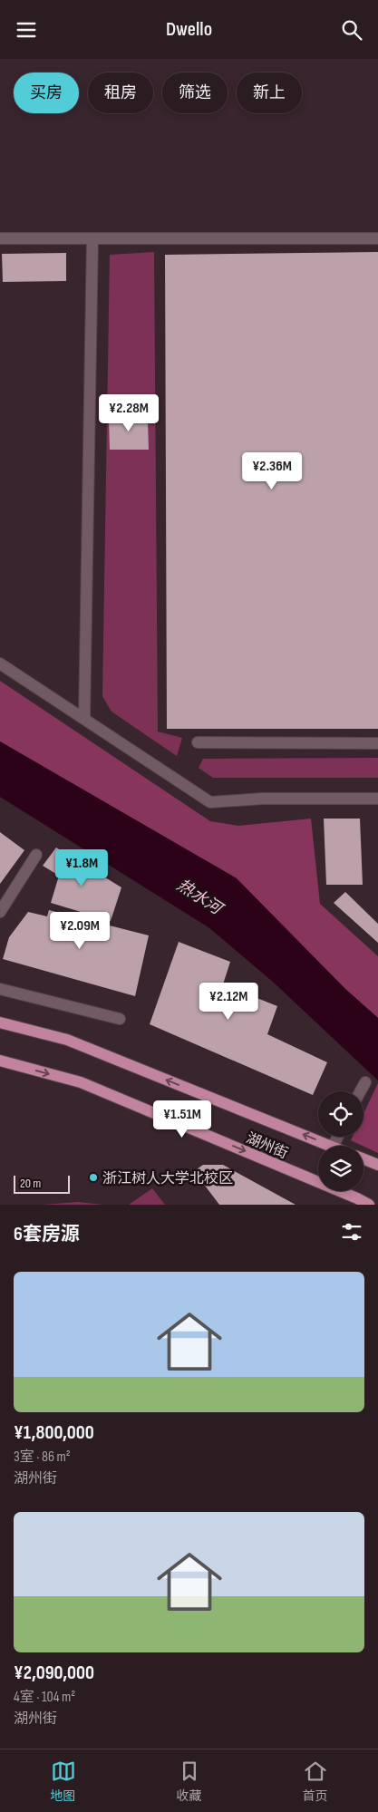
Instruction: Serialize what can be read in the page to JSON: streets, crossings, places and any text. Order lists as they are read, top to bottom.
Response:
{
  "streets": {
    "main road": ["湖州街"]
  },
  "water": ["热水河"],
  "places": ["浙江树人大学北校区"],
  "scale_bar": "20 m",
  "page": {
    "header": "Dwello",
    "chip": [
      "买房",
      "租房",
      "筛选",
      "新上"
    ],
    "price": [
      "¥2.28M",
      "¥2.36M",
      "¥1.8M",
      "¥2.09M",
      "¥2.12M",
      "¥1.51M"
    ],
    "scale": "20 m",
    "heading": "6套房源",
    "list": [
      {
        "name": "¥1,800,000",
        "note": "3室 · 86 m² · 湖州街"
      },
      {
        "name": "¥2,090,000",
        "note": "4室 · 104 m² · 湖州街"
      }
    ],
    "tabs": ["地图", "收藏", "首页"]
  }
}
